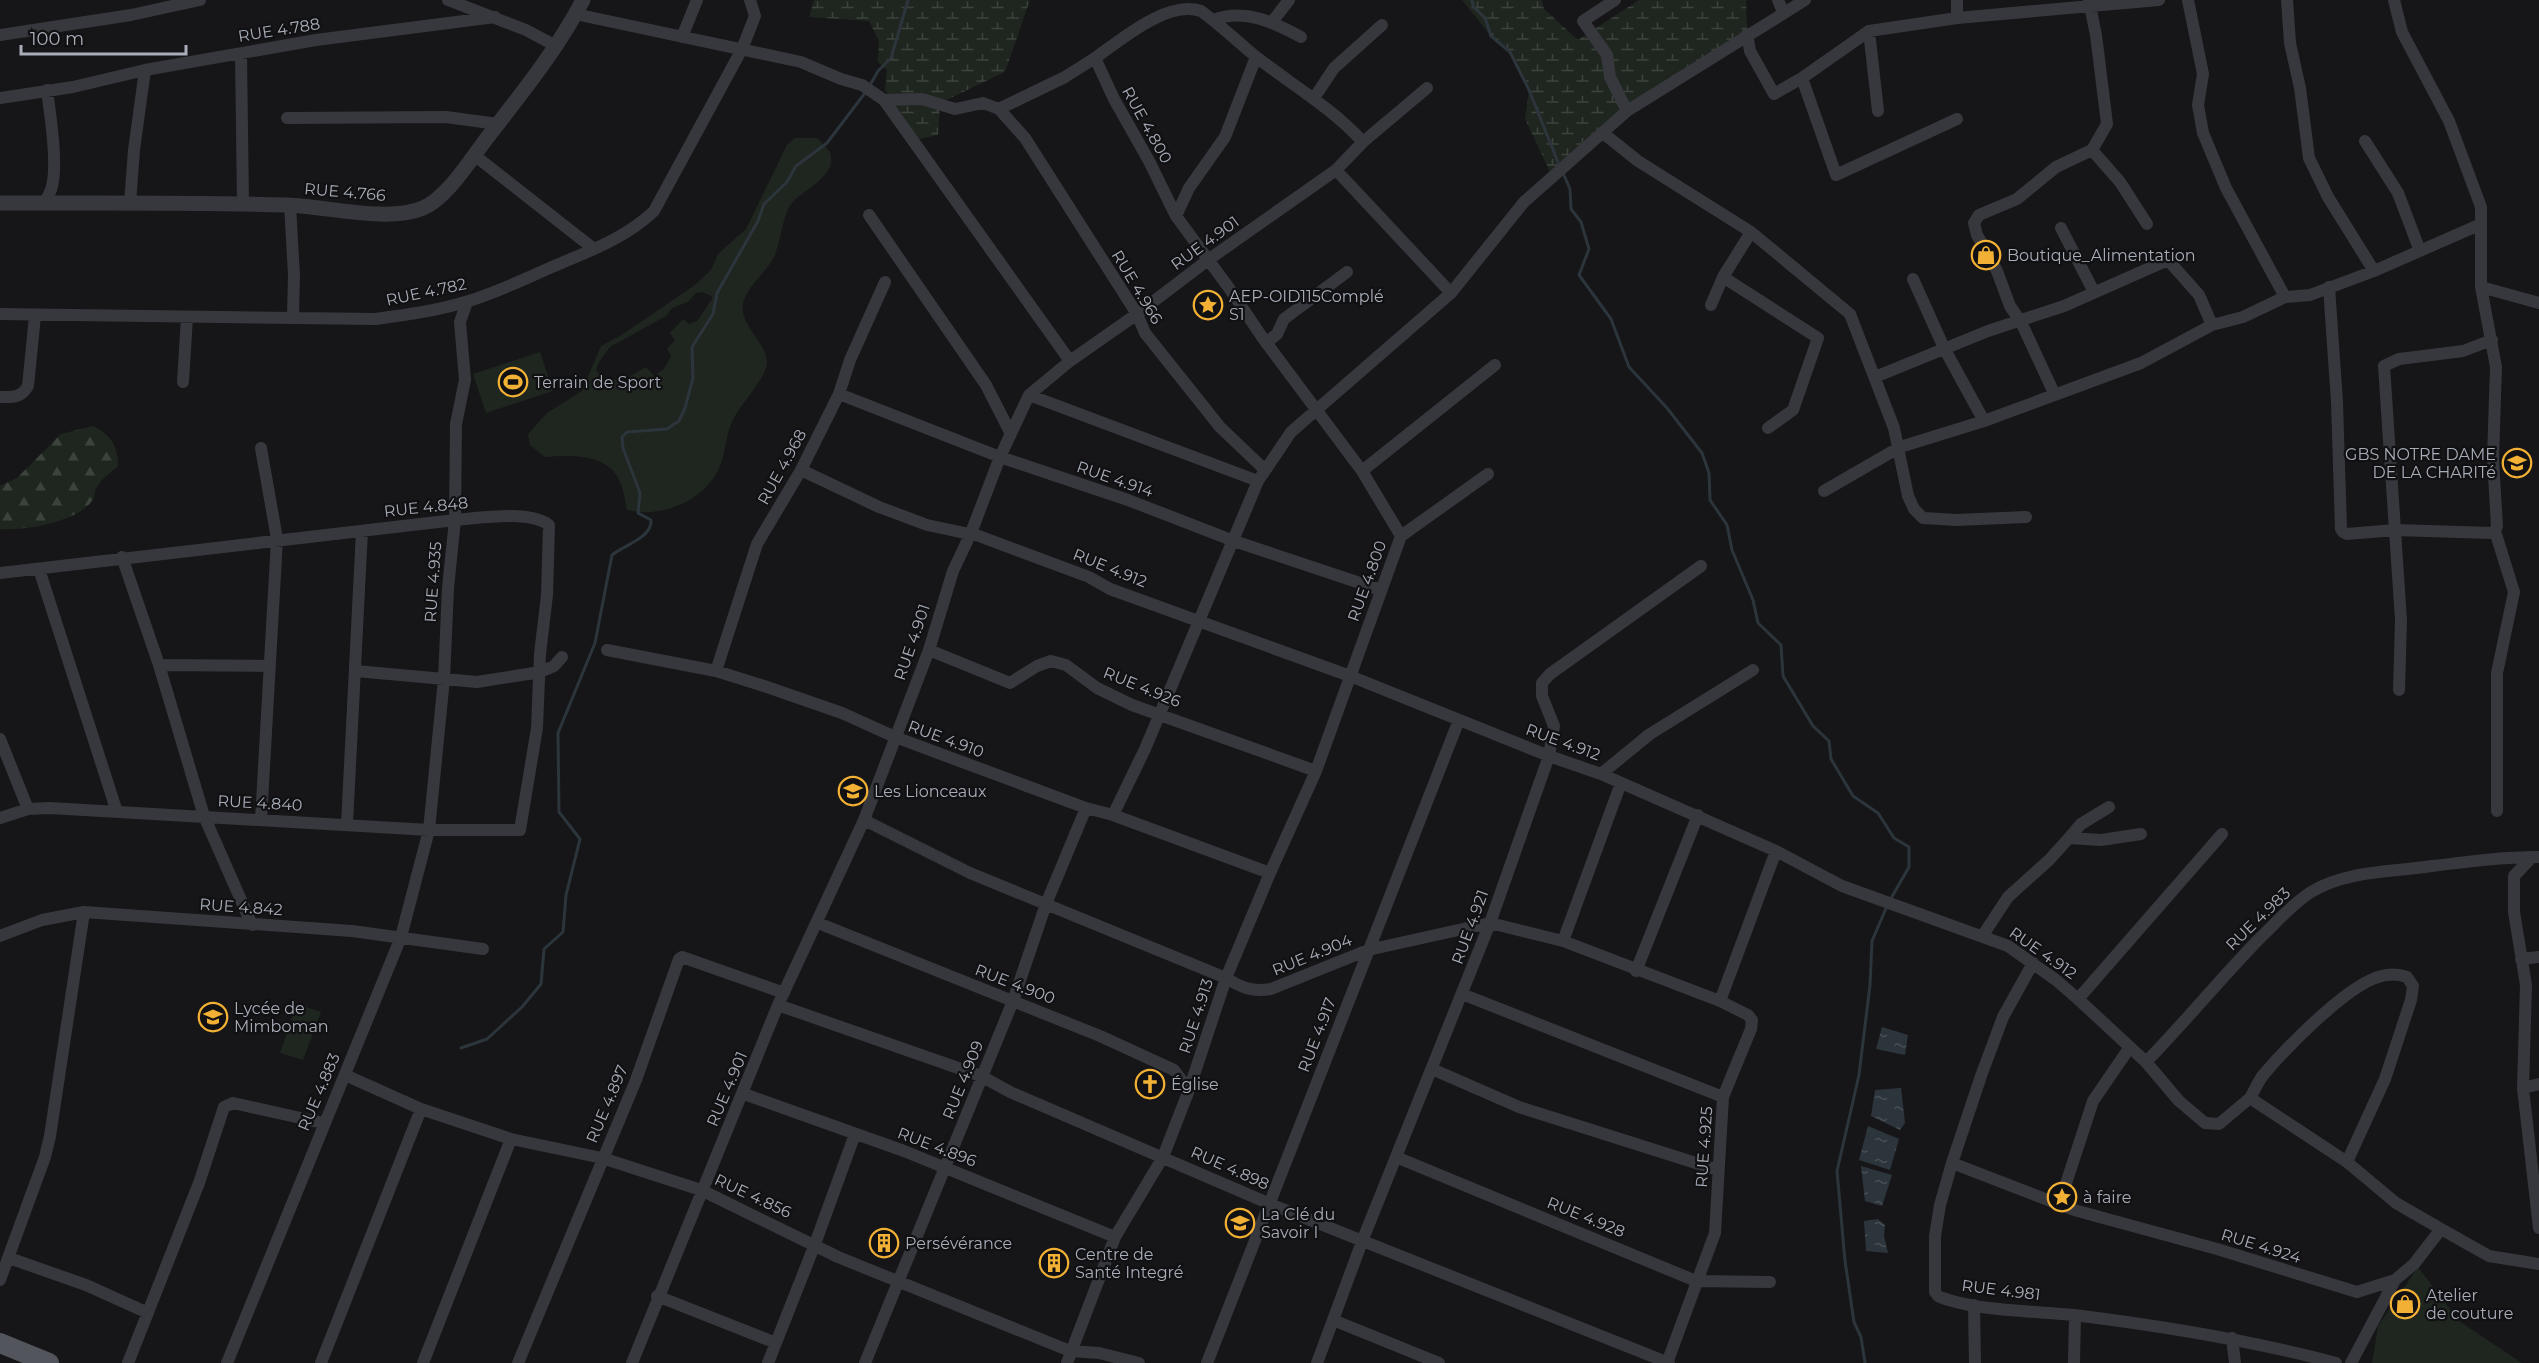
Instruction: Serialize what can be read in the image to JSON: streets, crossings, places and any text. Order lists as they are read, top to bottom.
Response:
{
  "streets": {
    "street": [
      "RUE 4.788",
      "RUE 4.800",
      "RUE 4.766",
      "RUE 4.901",
      "RUE 4.966",
      "RUE 4.782",
      "RUE 4.968",
      "RUE 4.914",
      "RUE 4.848",
      "RUE 4.912",
      "RUE 4.935",
      "RUE 4.926",
      "RUE 4.910",
      "RUE 4.840",
      "RUE 4.842",
      "RUE 4.983",
      "RUE 4.921",
      "RUE 4.904",
      "RUE 4.900",
      "RUE 4.913",
      "RUE 4.917",
      "RUE 4.909",
      "RUE 4.883",
      "RUE 4.897",
      "RUE 4.896",
      "RUE 4.925",
      "RUE 4.898",
      "RUE 4.856",
      "RUE 4.928",
      "RUE 4.924",
      "RUE 4.981"
    ]
  },
  "crossings": [
    ["RUE 4.800", "RUE 4.901"],
    ["RUE 4.800", "RUE 4.914"],
    ["RUE 4.800", "RUE 4.912"],
    ["RUE 4.800", "RUE 4.913"],
    ["RUE 4.901", "RUE 4.966"],
    ["RUE 4.901", "RUE 4.914"],
    ["RUE 4.901", "RUE 4.912"],
    ["RUE 4.901", "RUE 4.926"],
    ["RUE 4.901", "RUE 4.910"],
    ["RUE 4.901", "RUE 4.904"],
    ["RUE 4.901", "RUE 4.900"],
    ["RUE 4.901", "RUE 4.897"],
    ["RUE 4.901", "RUE 4.896"],
    ["RUE 4.901", "RUE 4.898"],
    ["RUE 4.901", "RUE 4.856"],
    ["RUE 4.782", "RUE 4.935"],
    ["RUE 4.968", "RUE 4.914"],
    ["RUE 4.968", "RUE 4.912"],
    ["RUE 4.968", "RUE 4.910"],
    ["RUE 4.848", "RUE 4.935"],
    ["RUE 4.848", "RUE 4.840"],
    ["RUE 4.912", "RUE 4.983"],
    ["RUE 4.912", "RUE 4.921"],
    ["RUE 4.912", "RUE 4.913"],
    ["RUE 4.912", "RUE 4.917"],
    ["RUE 4.912", "RUE 4.981"],
    ["RUE 4.935", "RUE 4.840"],
    ["RUE 4.935", "RUE 4.883"],
    ["RUE 4.926", "RUE 4.913"],
    ["RUE 4.910", "RUE 4.913"],
    ["RUE 4.910", "RUE 4.909"],
    ["RUE 4.840", "RUE 4.883"],
    ["RUE 4.842", "RUE 4.883"],
    ["RUE 4.921", "RUE 4.904"],
    ["RUE 4.921", "RUE 4.898"],
    ["RUE 4.921", "RUE 4.928"],
    ["RUE 4.904", "RUE 4.913"],
    ["RUE 4.904", "RUE 4.917"],
    ["RUE 4.904", "RUE 4.909"],
    ["RUE 4.904", "RUE 4.925"],
    ["RUE 4.900", "RUE 4.913"],
    ["RUE 4.900", "RUE 4.909"],
    ["RUE 4.913", "RUE 4.896"],
    ["RUE 4.913", "RUE 4.898"],
    ["RUE 4.913", "RUE 4.856"],
    ["RUE 4.917", "RUE 4.898"],
    ["RUE 4.909", "RUE 4.896"],
    ["RUE 4.909", "RUE 4.898"],
    ["RUE 4.909", "RUE 4.856"],
    ["RUE 4.883", "RUE 4.856"],
    ["RUE 4.897", "RUE 4.856"],
    ["RUE 4.925", "RUE 4.898"],
    ["RUE 4.925", "RUE 4.928"],
    ["RUE 4.924", "RUE 4.981"]
  ],
  "places": {
    "shop": ["Boutique_Alimentation", "Atelier de couture"],
    "place": ["AEP-OID115Complé S1", "à faire"],
    "sports": ["Terrain de Sport"],
    "school or university": [
      "GBS NOTRE DAME DE LA CHARITé",
      "Les Lionceaux",
      "Lycée de Mimboman",
      "La Clé du Savoir I"
    ],
    "church": ["Église"],
    "building": ["Persévérance", "Centre de Santé Integré"]
  },
  "scale_bar": "100 m"
}
